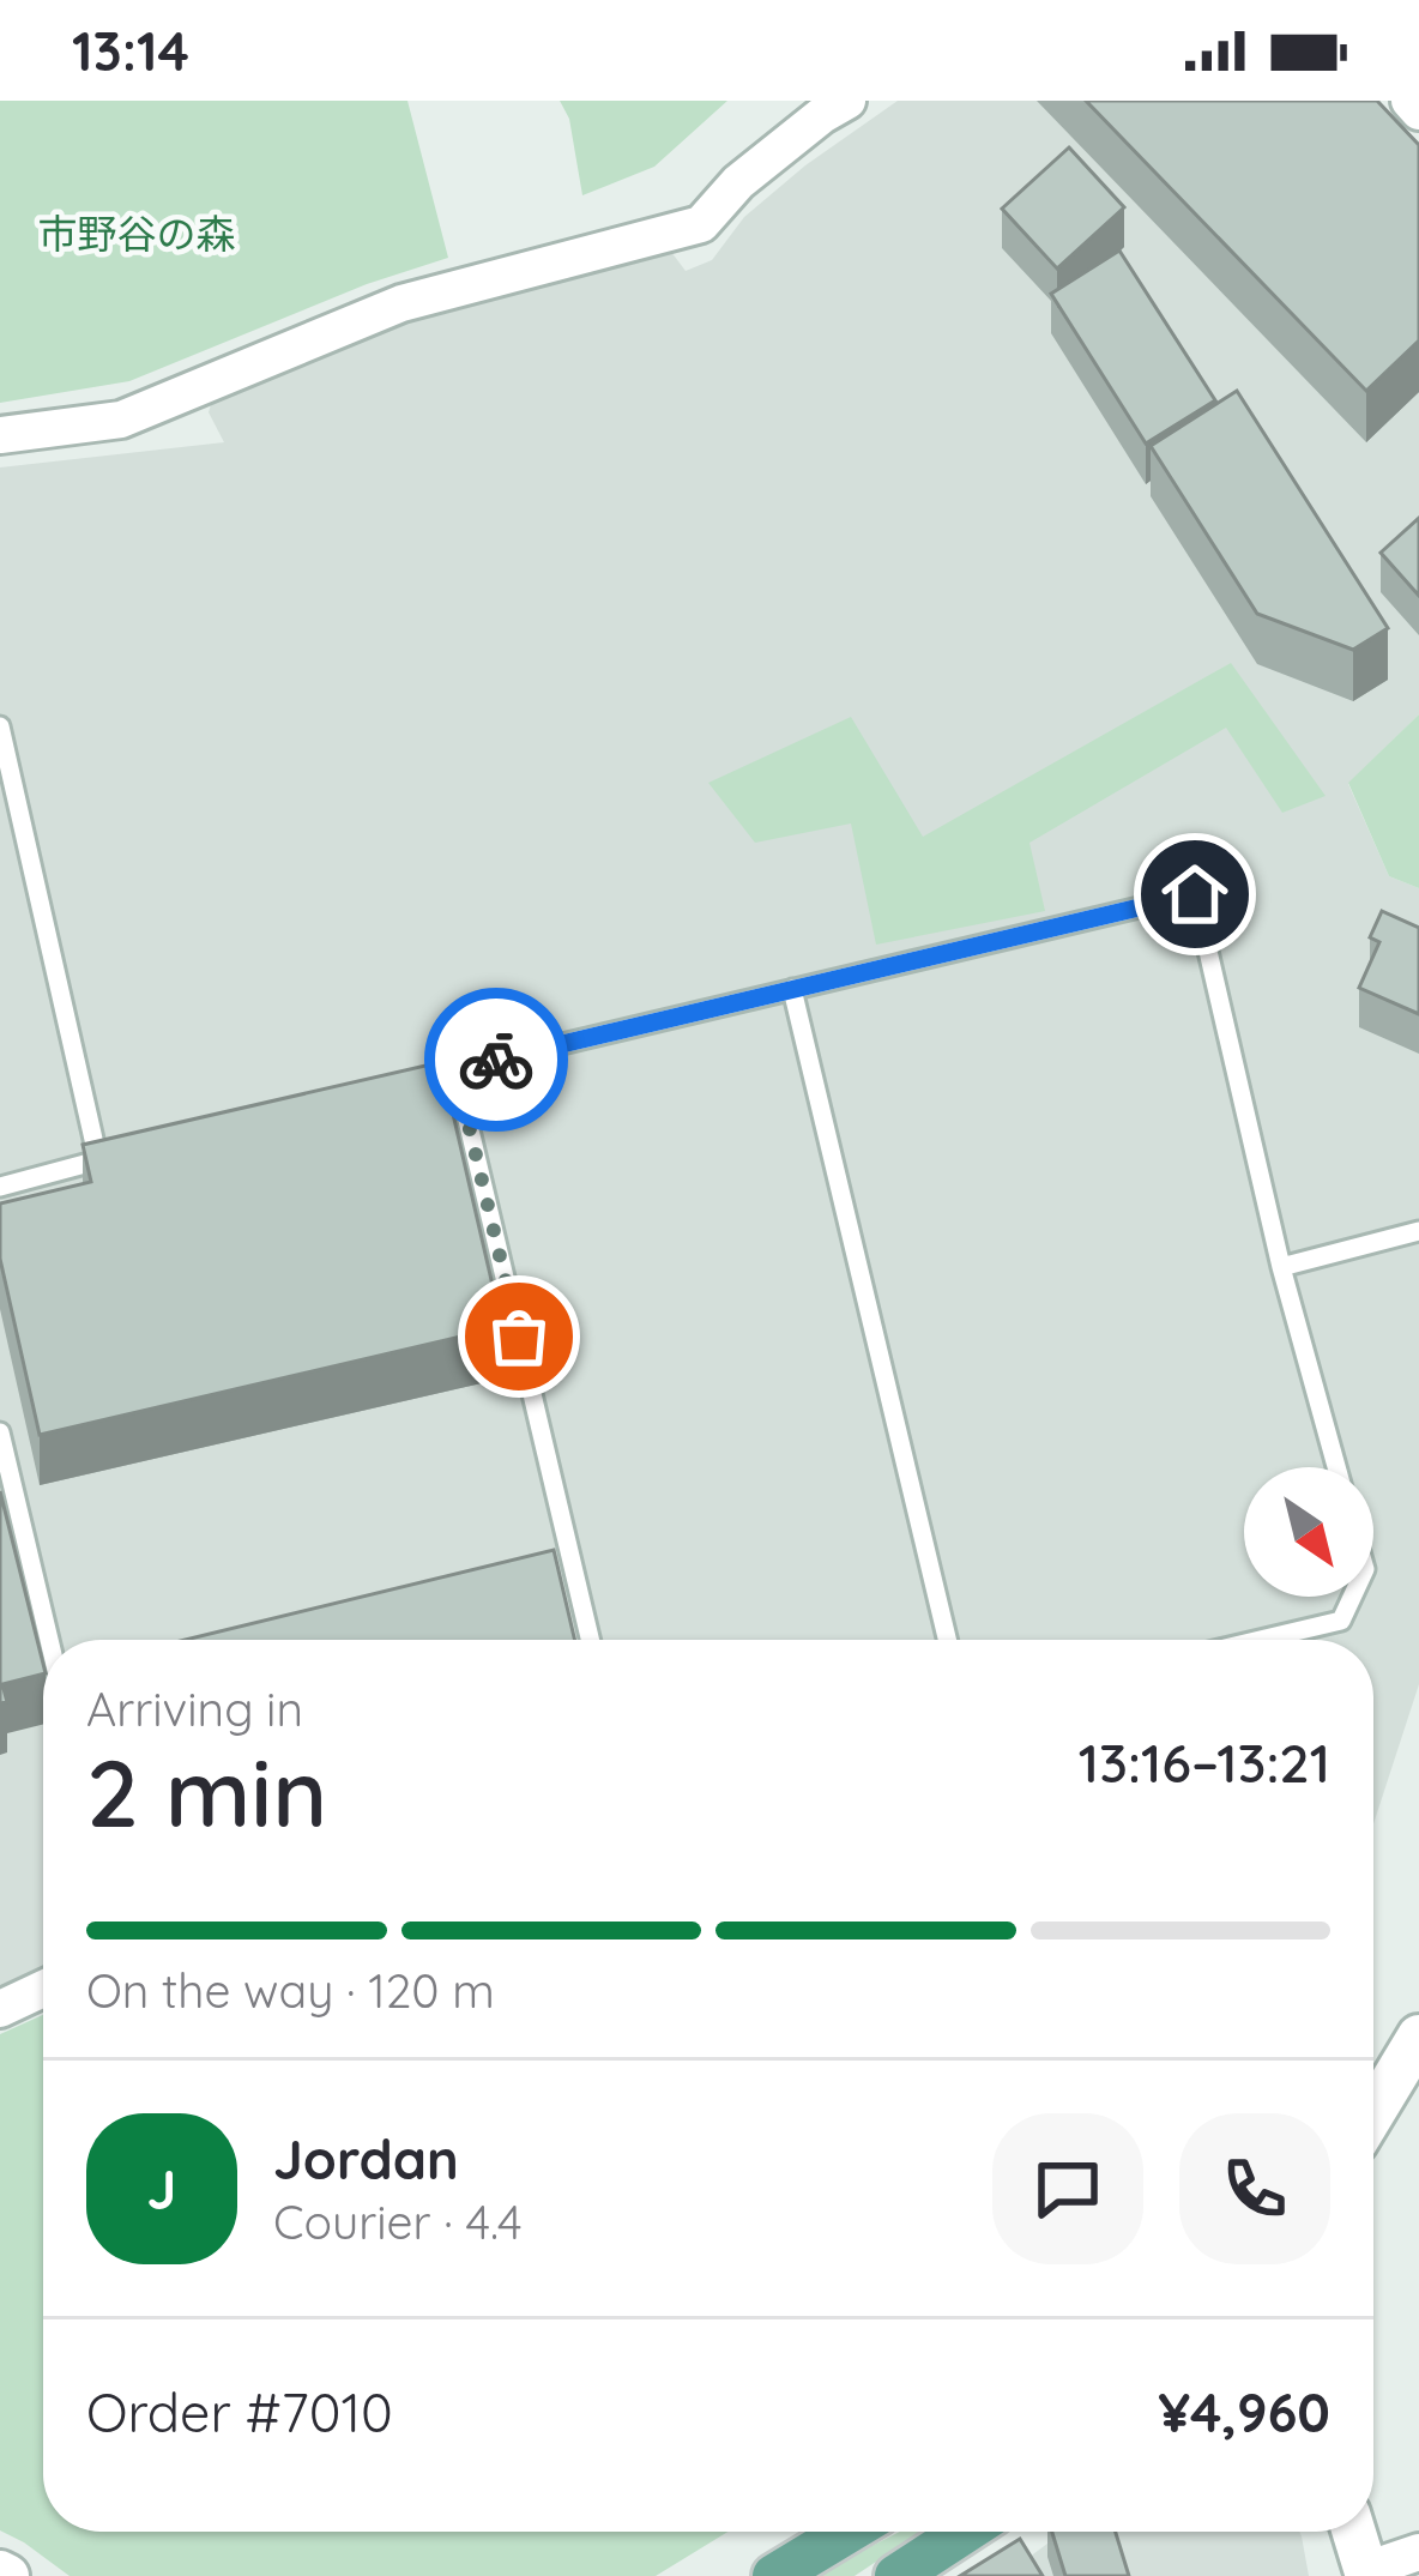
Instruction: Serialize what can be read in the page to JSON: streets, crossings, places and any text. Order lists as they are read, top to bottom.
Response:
{
  "parks": ["市野谷の森"],
  "north": "bottom right",
  "page": {
    "status": "13:14",
    "heading": ["2 min", "Arriving in", "13:16–13:21"],
    "panel": [
      "Jordan",
      "Courier · 4.4",
      "Order #7010",
      "¥4,960"
    ],
    "bar": "On the way · 120 m",
    "round": "J"
  }
}
